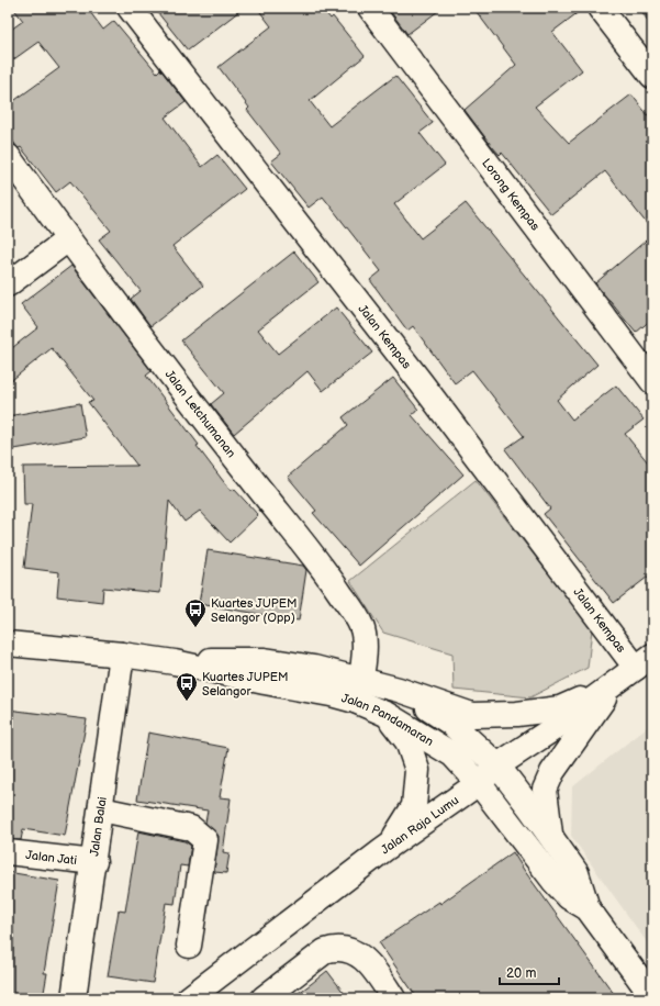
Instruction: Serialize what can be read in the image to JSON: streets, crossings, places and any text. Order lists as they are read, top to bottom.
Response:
{
  "streets": {
    "street": [
      "Lorong Kempas",
      "Jalan Kempas",
      "Jalan Letchumanan",
      "Jalan Pandamaran",
      "Jalan Raja Lumu",
      "Jalan Balai",
      "Jalan Jati"
    ]
  },
  "crossings": [
    ["Jalan Kempas", "Jalan Raja Lumu"],
    ["Jalan Letchumanan", "Jalan Pandamaran"],
    ["Jalan Pandamaran", "Jalan Raja Lumu"],
    ["Jalan Pandamaran", "Jalan Balai"],
    ["Jalan Balai", "Jalan Jati"]
  ],
  "places": {
    "bus stop": ["Kuartes JUPEM Selangor (Opp)", "Kuartes JUPEM Selangor"]
  },
  "scale_bar": "20 m"
}
